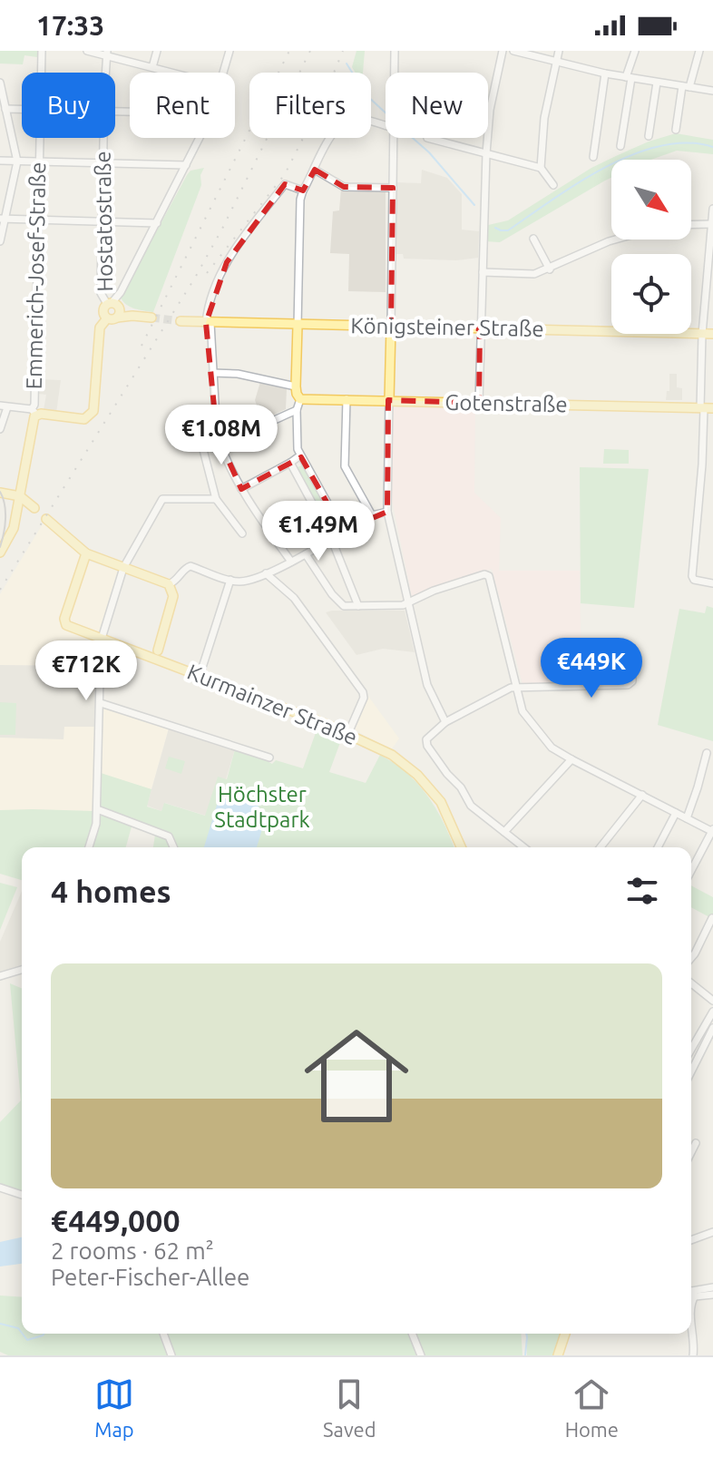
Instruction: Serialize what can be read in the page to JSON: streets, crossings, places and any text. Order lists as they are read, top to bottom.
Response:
{
  "streets": {
    "main road": [
      "Emmerich-Josef-Straße",
      "Königsteiner Straße",
      "Gotenstraße",
      "Kurmainzer Straße"
    ],
    "street": ["Hostatostraße"]
  },
  "parks": ["Höchster Stadtpark"],
  "north": "bottom right",
  "page": {
    "status": "17:33",
    "chip": [
      "Buy",
      "Rent",
      "Filters",
      "New"
    ],
    "price": [
      "€1.08M",
      "€1.49M",
      "€449K",
      "€712K"
    ],
    "heading": "4 homes",
    "list": [
      {
        "name": "€449,000",
        "note": "2 rooms · 62 m² · Peter-Fischer-Allee"
      }
    ],
    "tabs": ["Map", "Saved", "Home"]
  }
}
